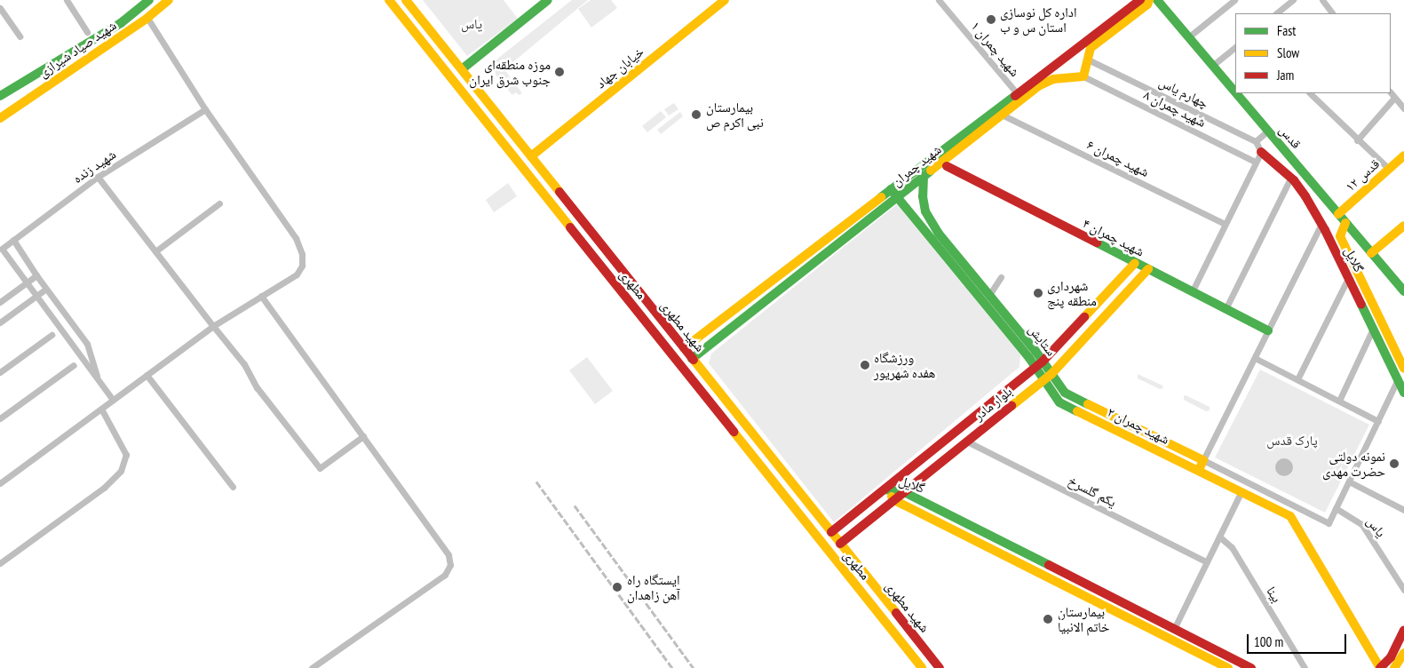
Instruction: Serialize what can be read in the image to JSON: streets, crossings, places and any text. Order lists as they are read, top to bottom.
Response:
{
  "streets": {
    "street": [
      "شهید صیاد شیرازی",
      "شهید چمران ۱",
      "خیابان جهاد",
      "چهارم یاس",
      "شهید چمران ۸",
      "قدس",
      "شهید چمران ۶",
      "شهید چمران",
      "شهید زنده",
      "قدس ۱۲",
      "شهید چمران ۴",
      "گلایل",
      "مطهری",
      "شهید مطهری",
      "ستایش",
      "بلوار مادر",
      "شهید چمران ۲",
      "یکم گلسرخ",
      "یاس",
      "بینا"
    ]
  },
  "crossings": [
    ["شهید چمران ۱", "شهید چمران"],
    ["خیابان جهاد", "شهید مطهری"],
    ["شهید چمران ۸", "شهید چمران"],
    ["قدس", "قدس ۱۲"],
    ["قدس", "گلایل"],
    ["شهید چمران ۶", "شهید چمران"],
    ["شهید چمران", "شهید مطهری"],
    ["شهید چمران", "ستایش"],
    ["شهید چمران ۴", "بلوار مادر"],
    ["گلایل", "بلوار مادر"],
    ["شهید مطهری", "بلوار مادر"],
    ["ستایش", "بلوار مادر"],
    ["ستایش", "شهید چمران ۲"],
    ["بلوار مادر", "شهید چمران ۲"],
    ["بلوار مادر", "یکم گلسرخ"]
  ],
  "parks": ["یاس", "پارک قدس"],
  "places": [
    "اداره کل نوسازی استان س و ب",
    "موزه منطقه‌ای جنوب شرق ایران",
    "بیمارستان نبی اکرم ص",
    "شهرداری منطقه پنج",
    "ورزشگاه هفده شهریور",
    "نمونه دولتی حضرت مهدی",
    "ایستگاه راه آهن زاهدان",
    "بیمارستان خاتم الانبیا"
  ],
  "legend": ["Fast", "Slow", "Jam"],
  "scale_bar": "100 m"
}
